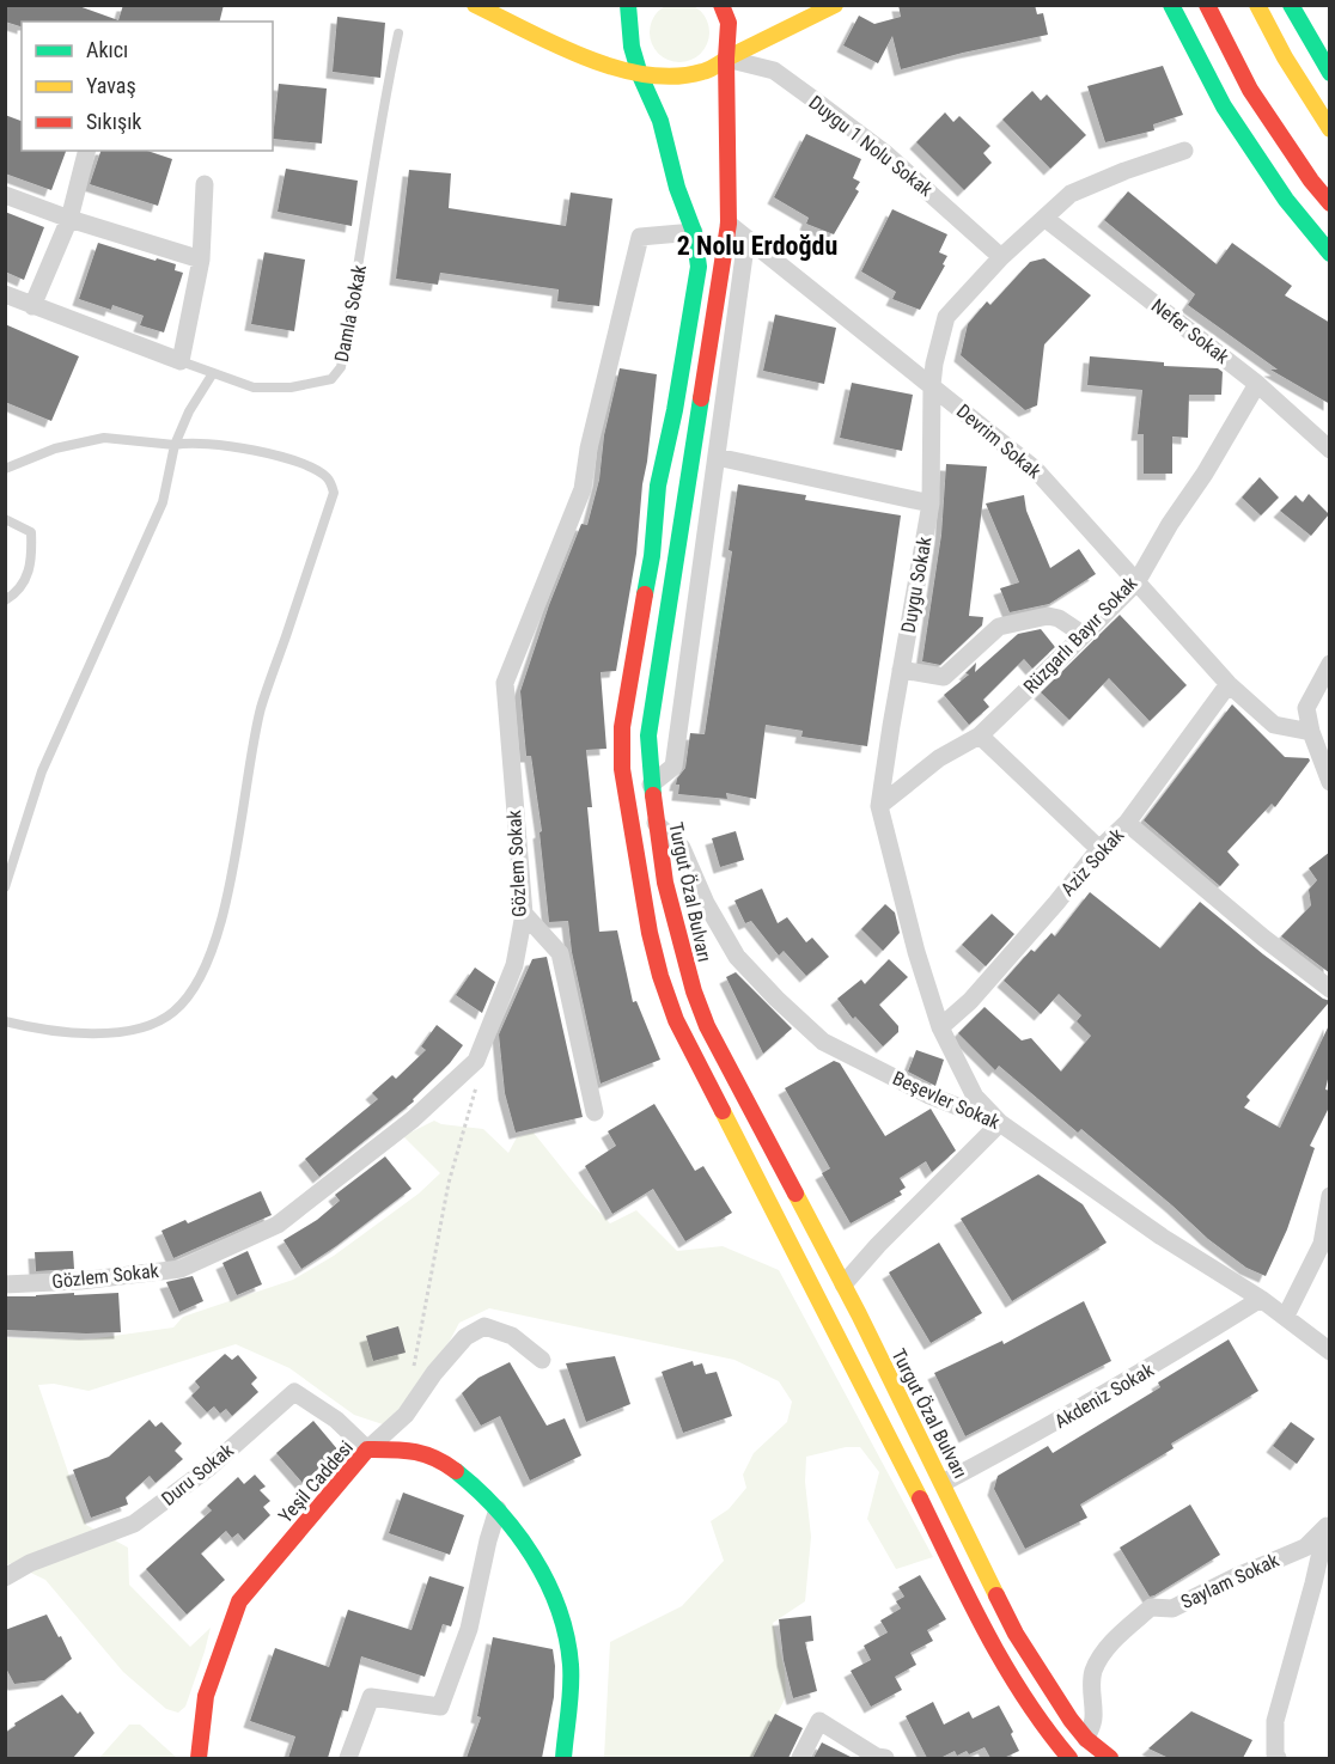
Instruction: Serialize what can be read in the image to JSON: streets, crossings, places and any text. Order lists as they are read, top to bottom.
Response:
{
  "streets": {
    "street": [
      "Duygu 1 Nolu Sokak",
      "Damla Sokak",
      "Nefer Sokak",
      "Devrim Sokak",
      "Duygu Sokak",
      "Rüzgarlı Bayır Sokak",
      "Aziz Sokak",
      "Gözlem Sokak",
      "Turgut Özal Bulvarı",
      "Beşevler Sokak",
      "Akdeniz Sokak",
      "Duru Sokak",
      "Yeşil Caddesi",
      "Saylam Sokak"
    ]
  },
  "crossings": [
    ["Duygu 1 Nolu Sokak", "Duygu Sokak"],
    ["Duygu 1 Nolu Sokak", "Turgut Özal Bulvarı"],
    ["Nefer Sokak", "Duygu Sokak"],
    ["Nefer Sokak", "Rüzgarlı Bayır Sokak"],
    ["Devrim Sokak", "Duygu Sokak"],
    ["Devrim Sokak", "Rüzgarlı Bayır Sokak"],
    ["Devrim Sokak", "Aziz Sokak"],
    ["Devrim Sokak", "Turgut Özal Bulvarı"],
    ["Duygu Sokak", "Rüzgarlı Bayır Sokak"],
    ["Duygu Sokak", "Aziz Sokak"],
    ["Duygu Sokak", "Beşevler Sokak"],
    ["Turgut Özal Bulvarı", "Beşevler Sokak"],
    ["Turgut Özal Bulvarı", "Akdeniz Sokak"],
    ["Turgut Özal Bulvarı", "Saylam Sokak"],
    ["Beşevler Sokak", "Akdeniz Sokak"],
    ["Duru Sokak", "Yeşil Caddesi"]
  ],
  "districts": ["2 Nolu Erdoğdu"],
  "legend": ["Akıcı", "Yavaş", "Sıkışık"]
}
